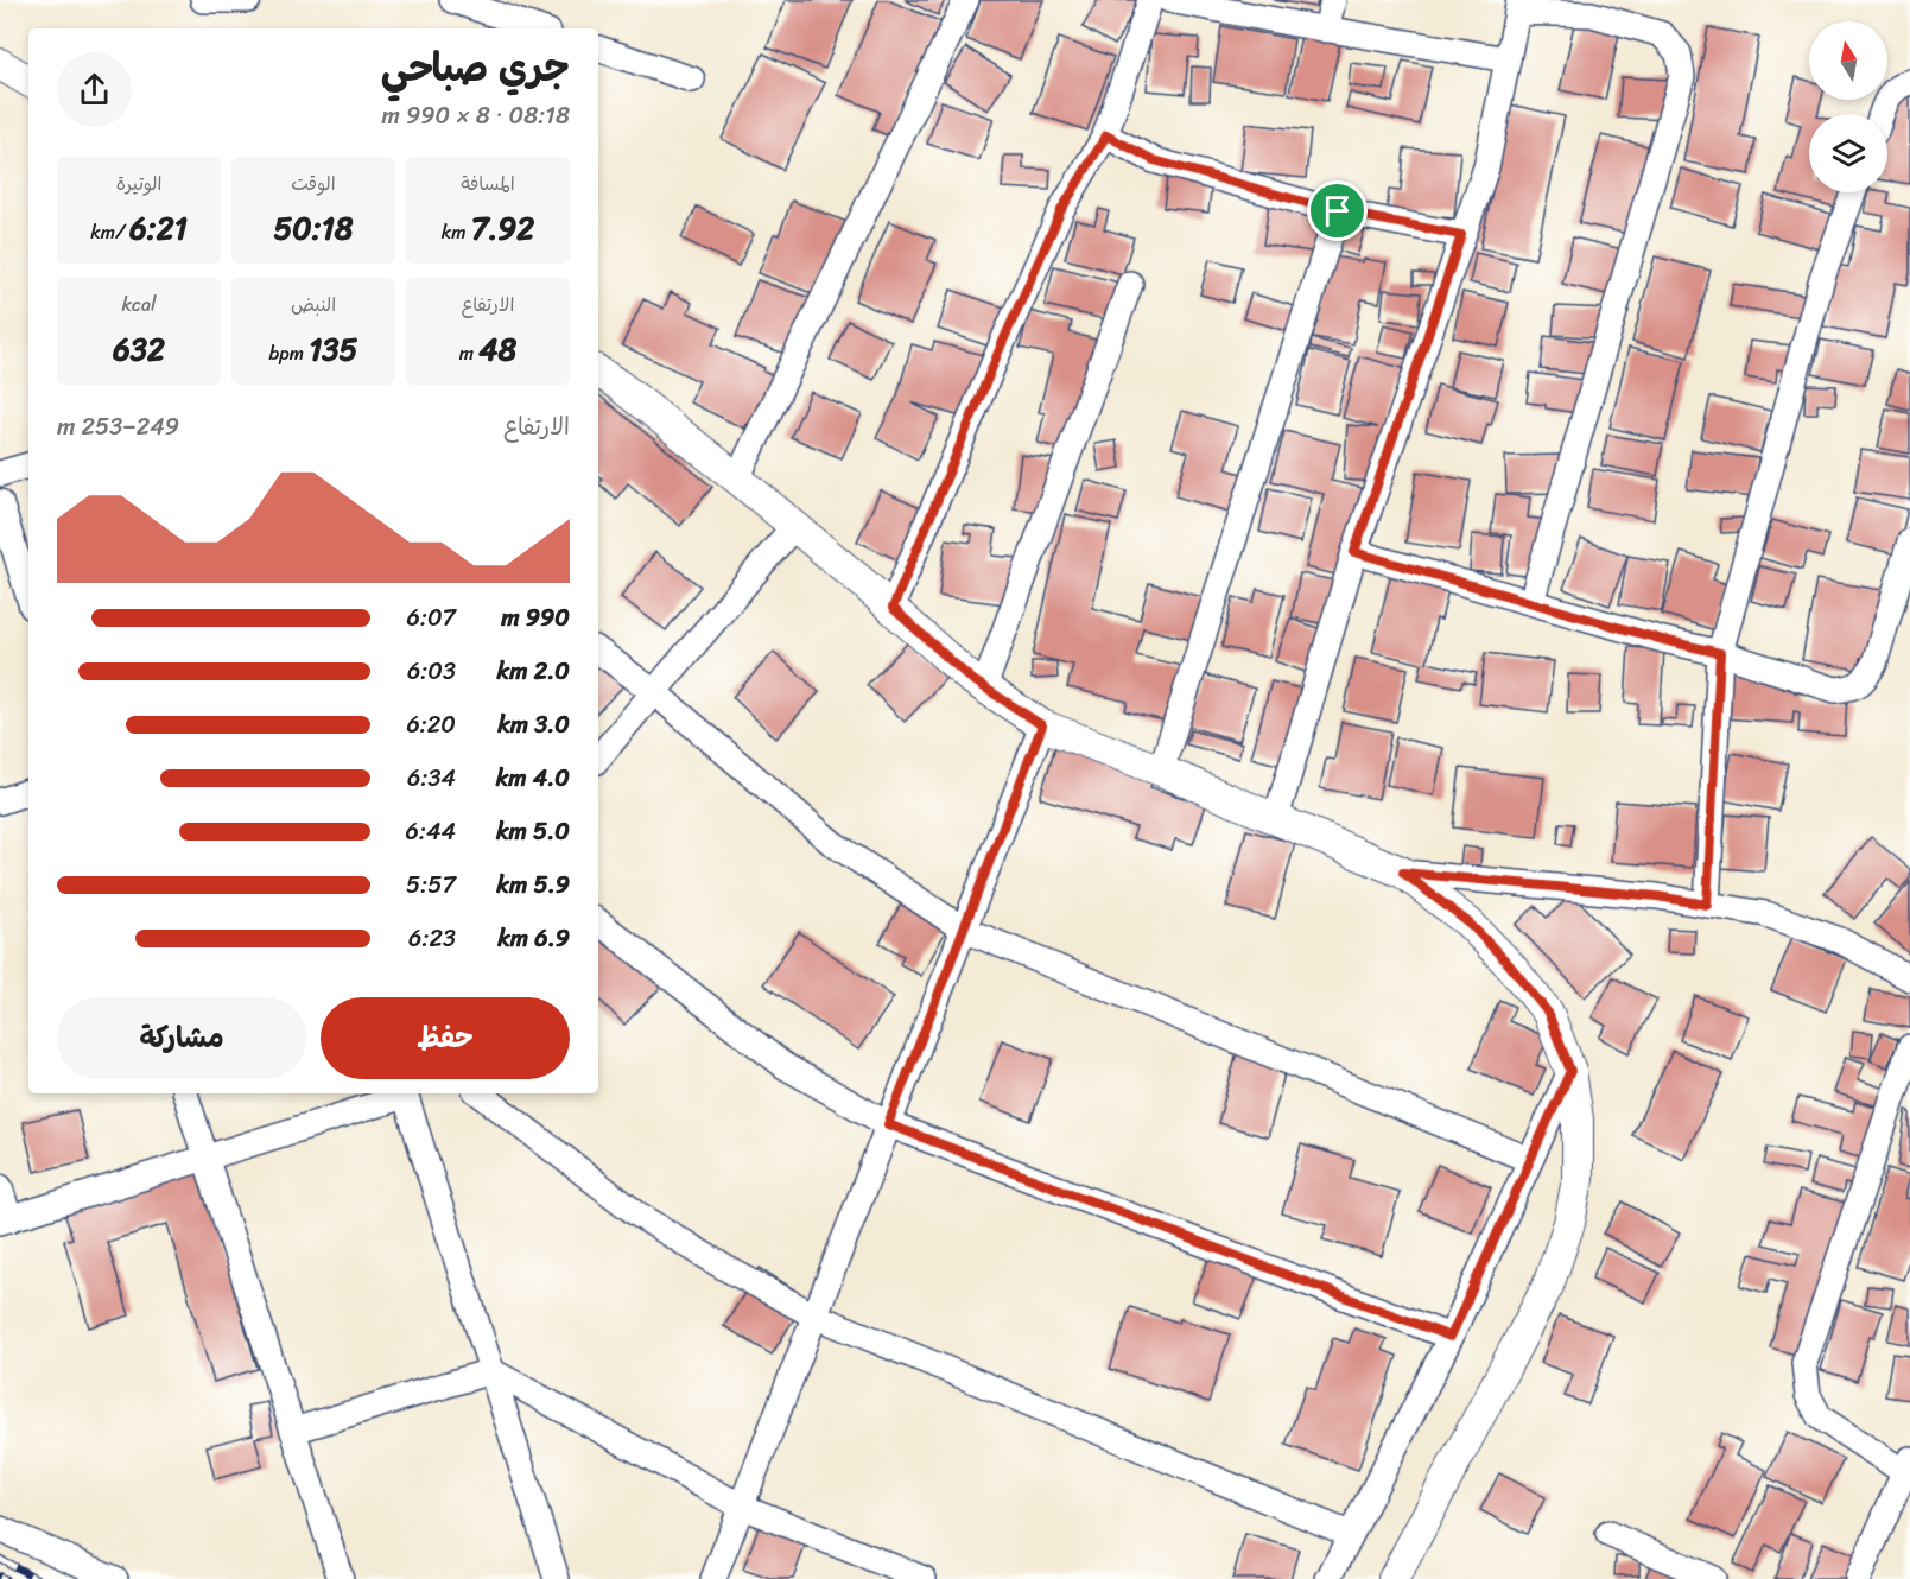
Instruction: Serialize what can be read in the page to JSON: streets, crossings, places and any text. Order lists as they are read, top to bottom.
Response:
{
  "north": "top",
  "page": {
    "heading": ["جري صباحي", "08:18 · 8 × 990 m"],
    "stats": [
      ["المسافة", "7.92 km"],
      ["الوقت", "50:18"],
      ["الوتيرة", "6:21 /km"],
      ["الارتفاع", "48 m"],
      ["النبض", "135 bpm"],
      ["kcal", "632"]
    ],
    "chart": ["الارتفاع", "249–253 m"],
    "list": [
      {
        "name": "990 m",
        "note": "6:07"
      },
      {
        "name": "2.0 km",
        "note": "6:03"
      },
      {
        "name": "3.0 km",
        "note": "6:20"
      },
      {
        "name": "4.0 km",
        "note": "6:34"
      },
      {
        "name": "5.0 km",
        "note": "6:44"
      },
      {
        "name": "5.9 km",
        "note": "5:57"
      },
      {
        "name": "6.9 km",
        "note": "6:23"
      }
    ],
    "buttons": ["حفظ", "مشاركة"]
  }
}
